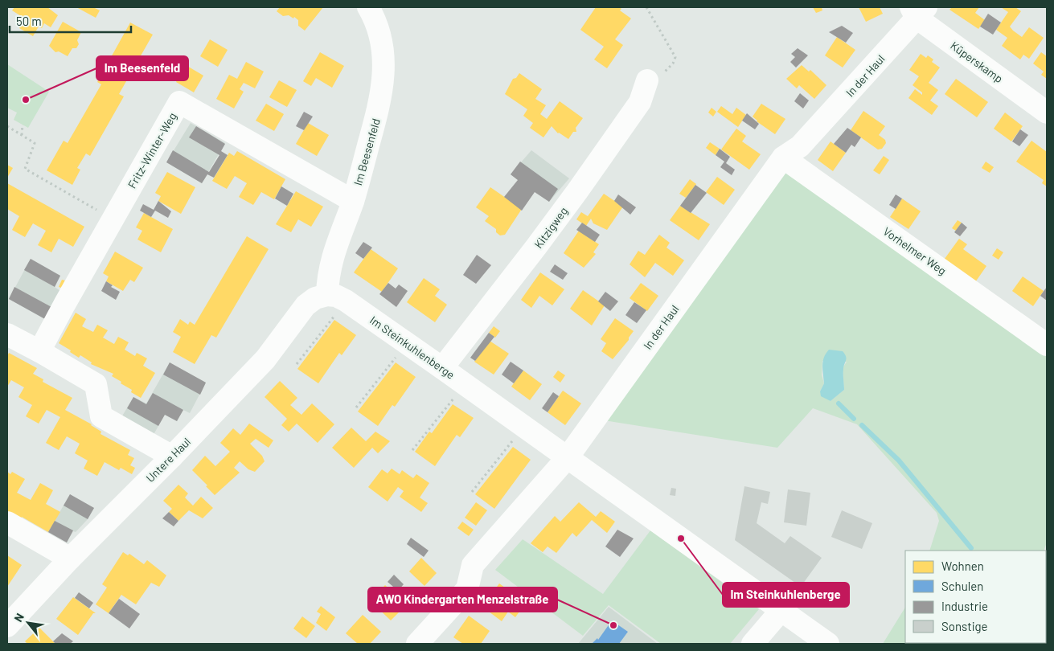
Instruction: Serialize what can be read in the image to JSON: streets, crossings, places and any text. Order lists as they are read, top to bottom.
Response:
{
  "streets": {
    "street": [
      "Küperskamp",
      "In der Haul",
      "Fritz-Winter-Weg",
      "Im Beesenfeld",
      "Kitzigweg",
      "Vorhelmer Weg",
      "Im Steinkuhlenberge",
      "Untere Haul"
    ]
  },
  "crossings": [
    ["Küperskamp", "In der Haul"],
    ["In der Haul", "Vorhelmer Weg"],
    ["In der Haul", "Im Steinkuhlenberge"],
    ["Fritz-Winter-Weg", "Im Beesenfeld"],
    ["Im Beesenfeld", "Im Steinkuhlenberge"],
    ["Im Beesenfeld", "Untere Haul"],
    ["Kitzigweg", "Im Steinkuhlenberge"],
    ["Im Steinkuhlenberge", "Untere Haul"]
  ],
  "places": ["Im Beesenfeld", "Im Steinkuhlenberge", "AWO Kindergarten Menzelstraße"],
  "legend": [
    "Wohnen",
    "Schulen",
    "Industrie",
    "Sonstige"
  ],
  "scale_bar": "50 m",
  "north": "top left"
}
